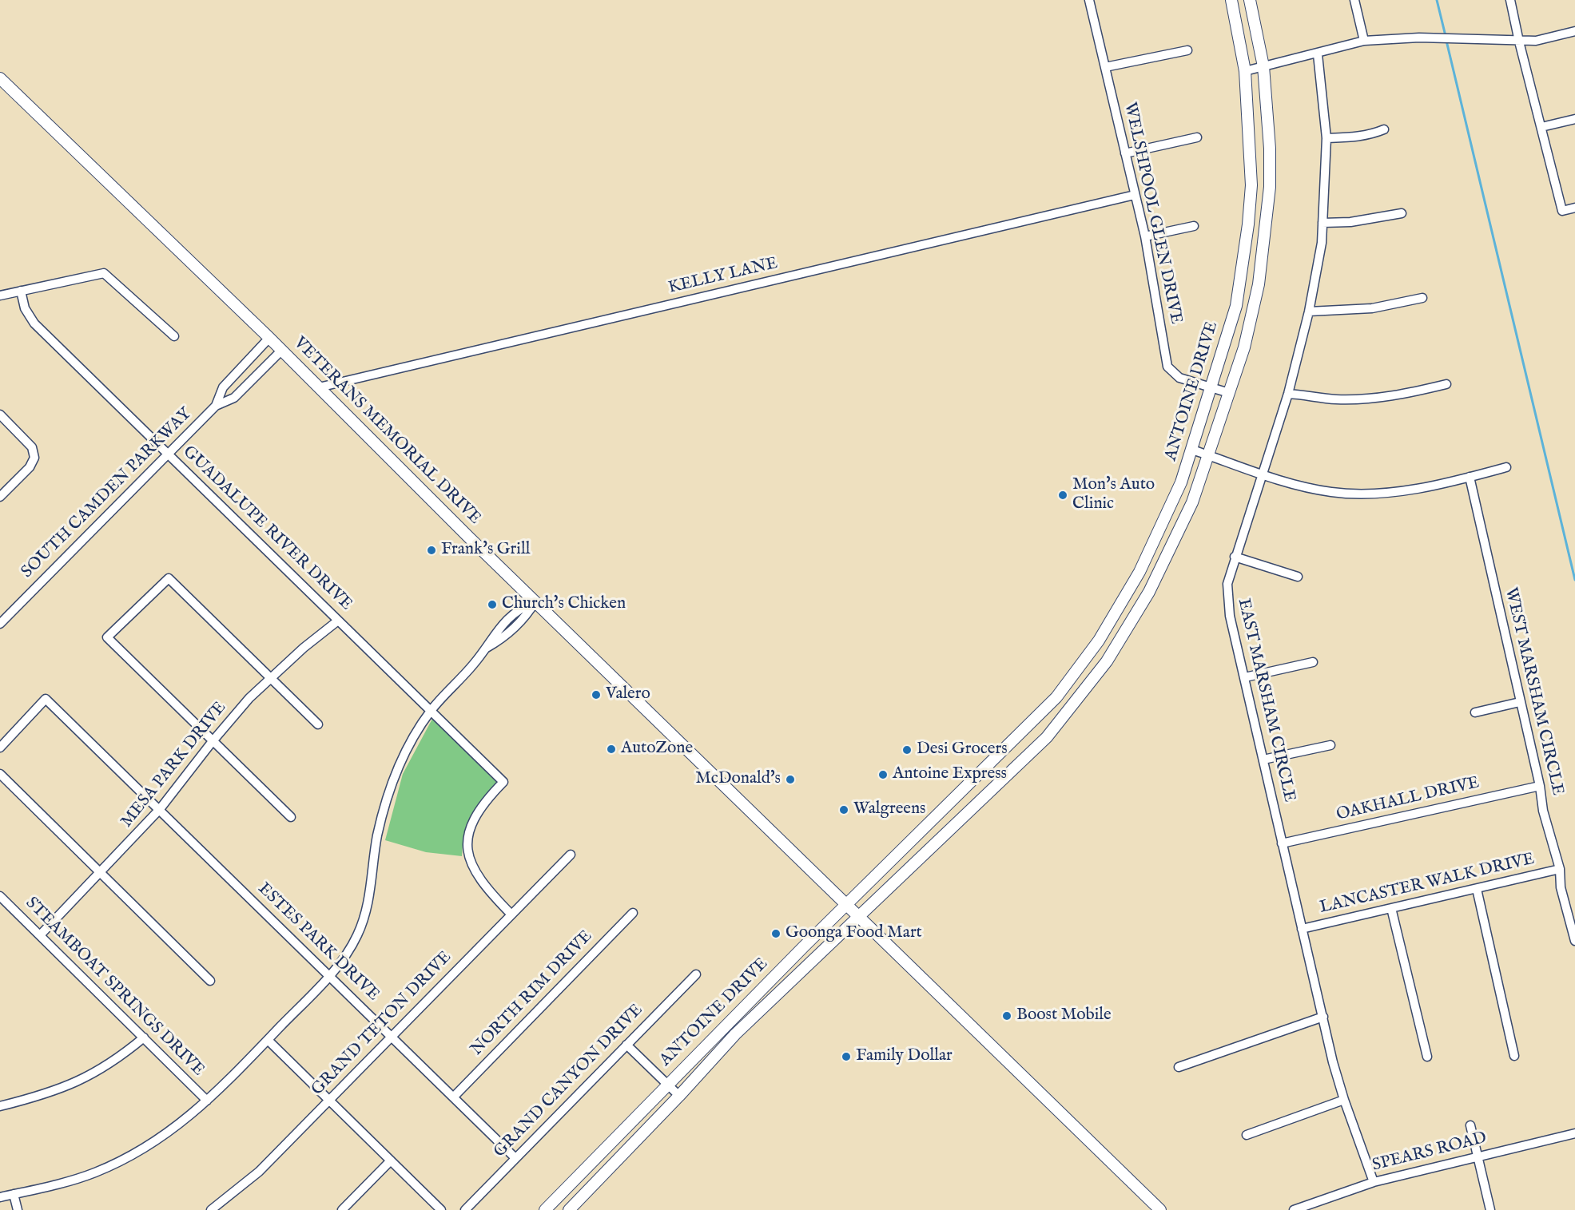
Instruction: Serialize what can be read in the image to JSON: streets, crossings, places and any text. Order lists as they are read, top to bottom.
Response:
{
  "streets": {
    "main road": ["ANTOINE DRIVE", "VETERANS MEMORIAL DRIVE"],
    "street": [
      "WELSHPOOL GLEN DRIVE",
      "KELLY LANE",
      "SOUTH CAMDEN PARKWAY",
      "GUADALUPE RIVER DRIVE",
      "WEST MARSHAM CIRCLE",
      "EAST MARSHAM CIRCLE",
      "MESA PARK DRIVE",
      "OAKHALL DRIVE",
      "LANCASTER WALK DRIVE",
      "ESTES PARK DRIVE",
      "STEAMBOAT SPRINGS DRIVE",
      "NORTH RIM DRIVE",
      "GRAND TETON DRIVE",
      "GRAND CANYON DRIVE",
      "SPEARS ROAD"
    ]
  },
  "crossings": [
    ["WELSHPOOL GLEN DRIVE", "KELLY LANE"],
    ["WELSHPOOL GLEN DRIVE", "ANTOINE DRIVE"],
    ["KELLY LANE", "VETERANS MEMORIAL DRIVE"],
    ["ANTOINE DRIVE", "VETERANS MEMORIAL DRIVE"],
    ["VETERANS MEMORIAL DRIVE", "SOUTH CAMDEN PARKWAY"],
    ["SOUTH CAMDEN PARKWAY", "GUADALUPE RIVER DRIVE"],
    ["GUADALUPE RIVER DRIVE", "MESA PARK DRIVE"],
    ["GUADALUPE RIVER DRIVE", "GRAND TETON DRIVE"],
    ["WEST MARSHAM CIRCLE", "OAKHALL DRIVE"],
    ["WEST MARSHAM CIRCLE", "LANCASTER WALK DRIVE"],
    ["EAST MARSHAM CIRCLE", "OAKHALL DRIVE"],
    ["EAST MARSHAM CIRCLE", "LANCASTER WALK DRIVE"],
    ["EAST MARSHAM CIRCLE", "SPEARS ROAD"],
    ["MESA PARK DRIVE", "ESTES PARK DRIVE"],
    ["MESA PARK DRIVE", "STEAMBOAT SPRINGS DRIVE"],
    ["ESTES PARK DRIVE", "NORTH RIM DRIVE"],
    ["ESTES PARK DRIVE", "GRAND TETON DRIVE"],
    ["ESTES PARK DRIVE", "GRAND CANYON DRIVE"]
  ],
  "places": [
    "Mon's Auto Clinic",
    "Frank's Grill",
    "Church's Chicken",
    "Valero",
    "AutoZone",
    "Desi Grocers",
    "Antoine Express",
    "McDonald's",
    "Walgreens",
    "Goonga Food Mart",
    "Boost Mobile",
    "Family Dollar"
  ]
}
